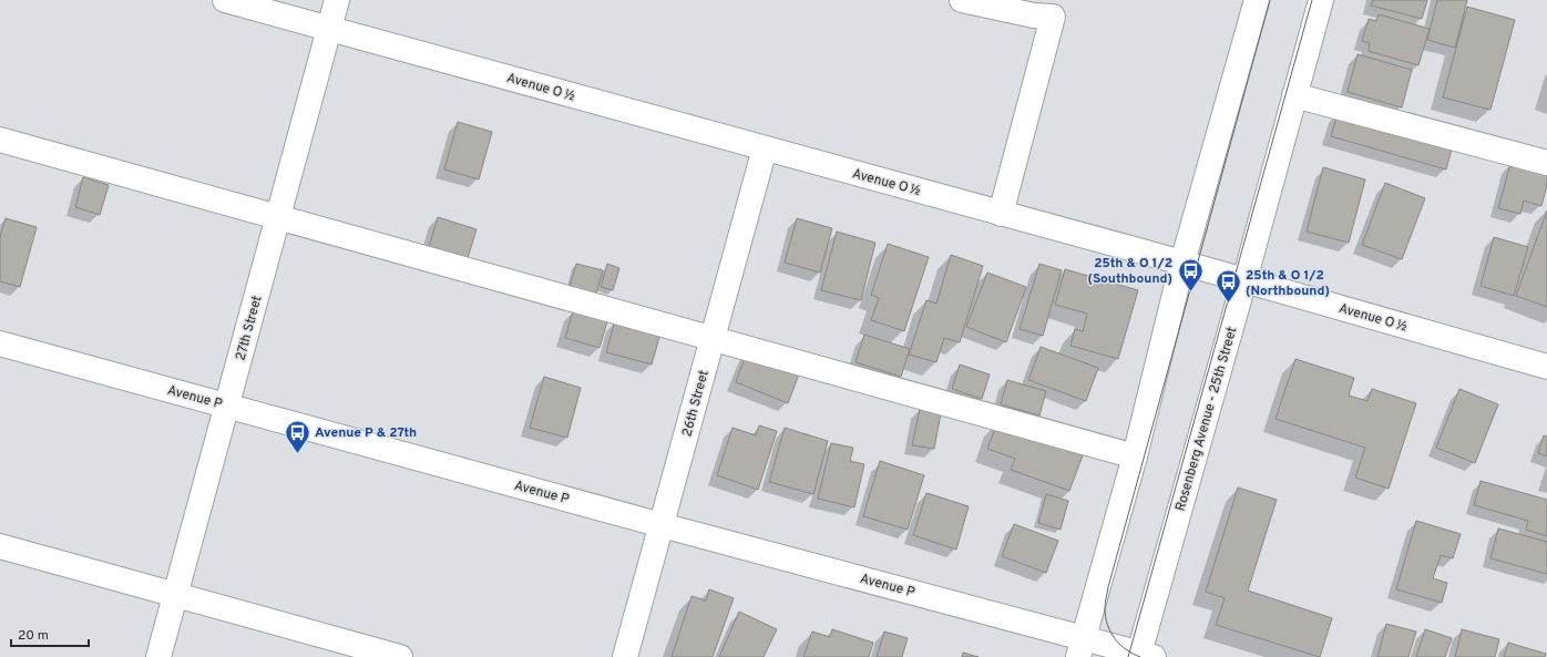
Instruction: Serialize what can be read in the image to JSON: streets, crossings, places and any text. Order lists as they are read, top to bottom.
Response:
{
  "streets": {
    "street": [
      "Avenue O ½",
      "27th Street",
      "Avenue P",
      "26th Street",
      "Rosenberg Avenue - 25th Street"
    ]
  },
  "crossings": [
    ["Avenue O ½", "27th Street"],
    ["Avenue O ½", "26th Street"],
    ["Avenue O ½", "Rosenberg Avenue - 25th Street"],
    ["27th Street", "Avenue P"],
    ["Avenue P", "26th Street"],
    ["Avenue P", "Rosenberg Avenue - 25th Street"]
  ],
  "places": {
    "bus stop": ["25th & O 1/2 (Southbound)", "25th & O 1/2 (Northbound)", "Avenue P & 27th"]
  },
  "scale_bar": "20 m"
}
